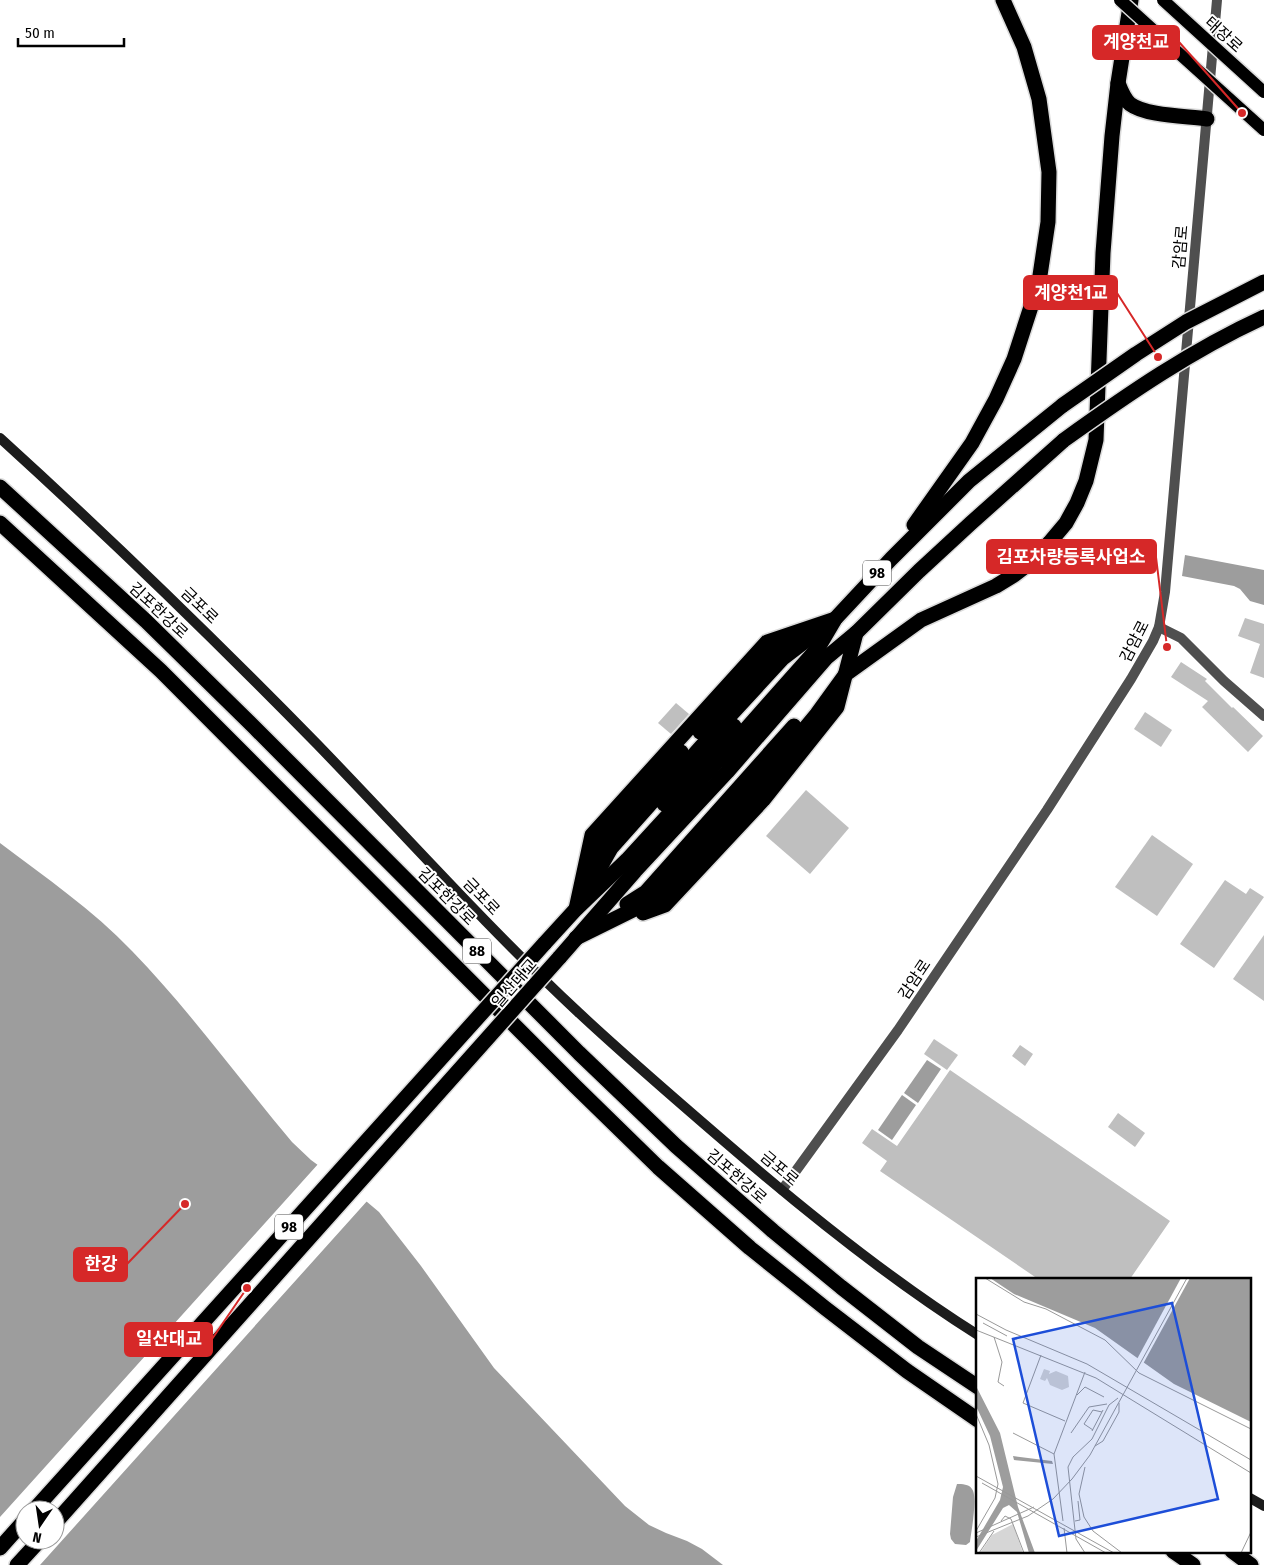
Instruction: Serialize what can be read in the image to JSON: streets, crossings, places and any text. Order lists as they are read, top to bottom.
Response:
{
  "streets": {
    "highway": [
      "98",
      "김포한강로",
      "88",
      "일산대교"
    ],
    "main road": ["태장로", "금포로"],
    "street": ["감암로"]
  },
  "crossings": [
    ["감암로", "금포로"],
    ["98", "일산대교"]
  ],
  "places": [
    "계양천교",
    "계양천1교",
    "김포차량등록사업소",
    "한강",
    "일산대교"
  ],
  "scale_bar": "50 m",
  "north": "bottom"
}
